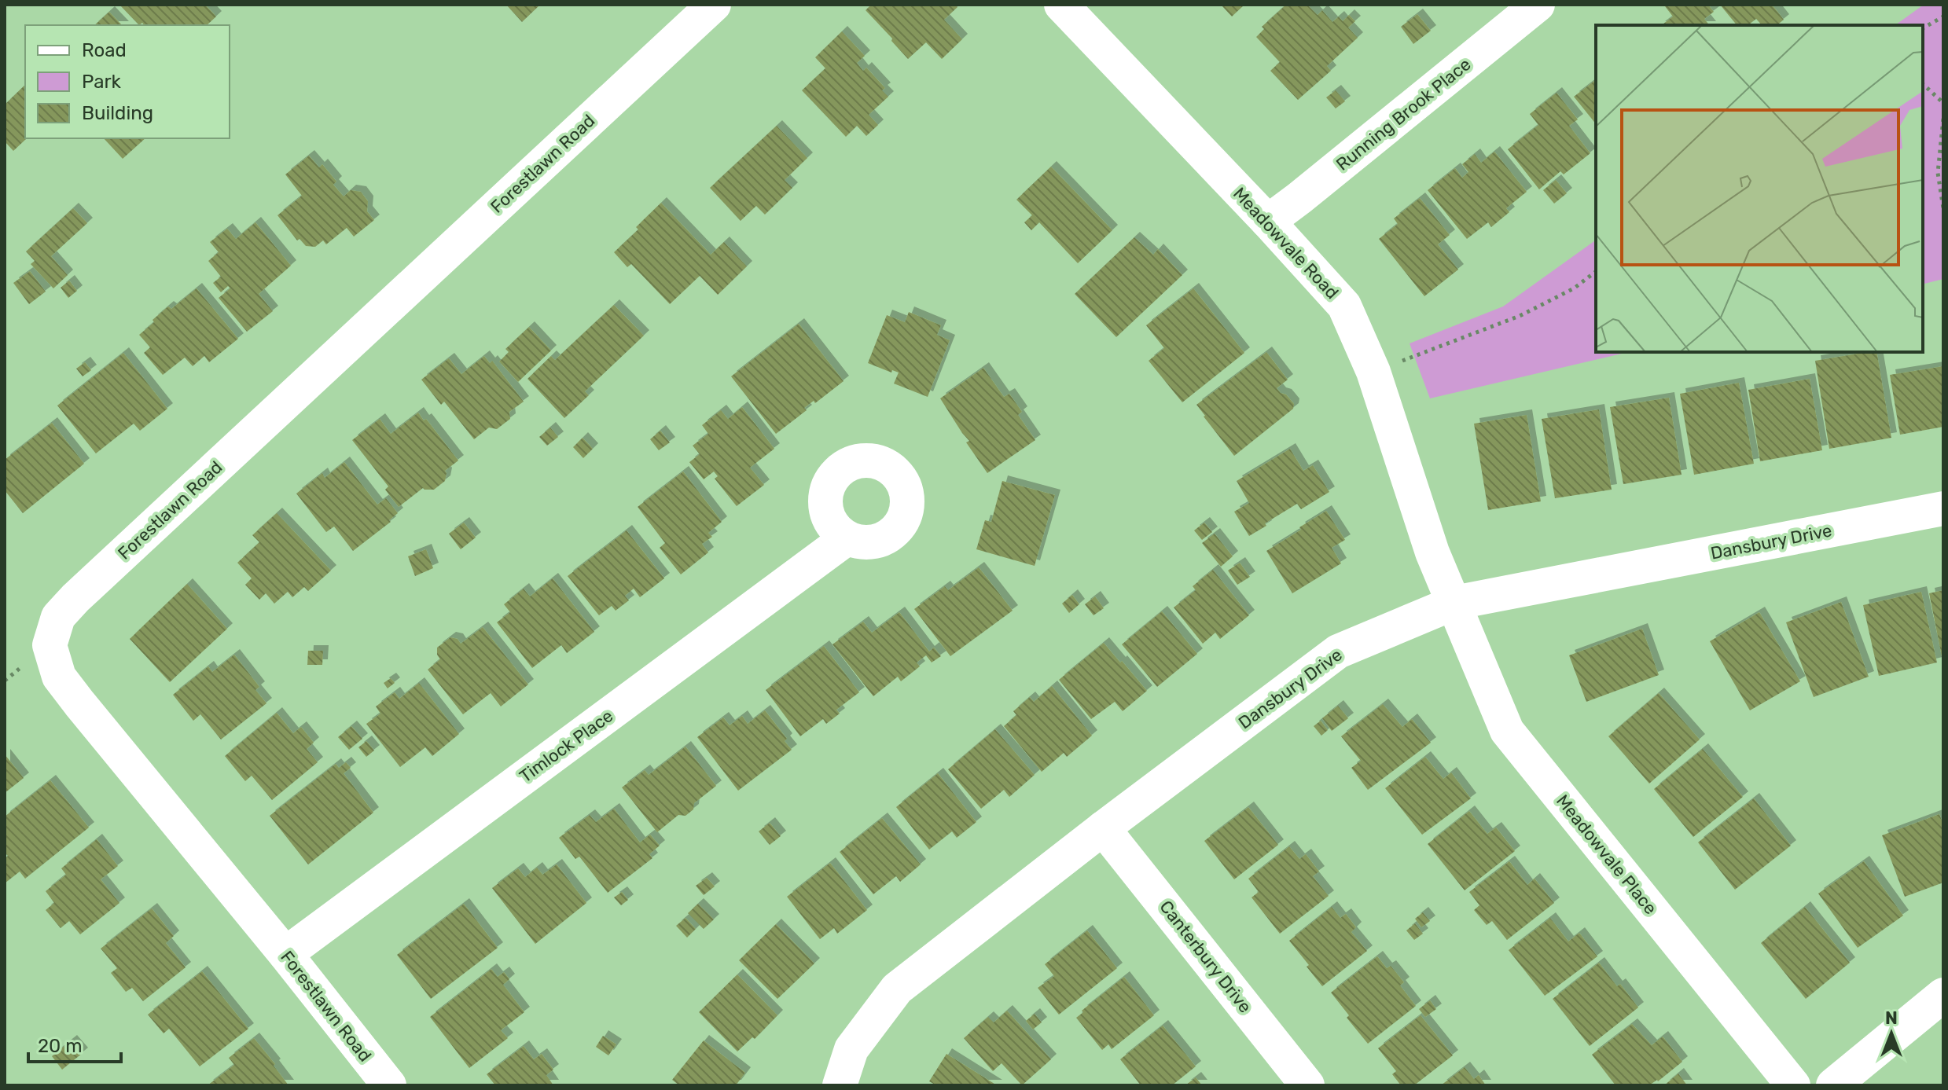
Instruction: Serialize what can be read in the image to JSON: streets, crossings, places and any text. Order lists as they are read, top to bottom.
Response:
{
  "streets": {
    "street": [
      "Running Brook Place",
      "Forestlawn Road",
      "Meadowvale Road",
      "Dansbury Drive",
      "Timlock Place",
      "Meadowvale Place",
      "Canterbury Drive"
    ]
  },
  "crossings": [
    ["Running Brook Place", "Meadowvale Road"],
    ["Forestlawn Road", "Timlock Place"],
    ["Meadowvale Road", "Dansbury Drive"],
    ["Meadowvale Road", "Meadowvale Place"],
    ["Dansbury Drive", "Meadowvale Place"],
    ["Dansbury Drive", "Canterbury Drive"]
  ],
  "legend": ["Road", "Park", "Building"],
  "scale_bar": "20 m",
  "north": "top"
}
